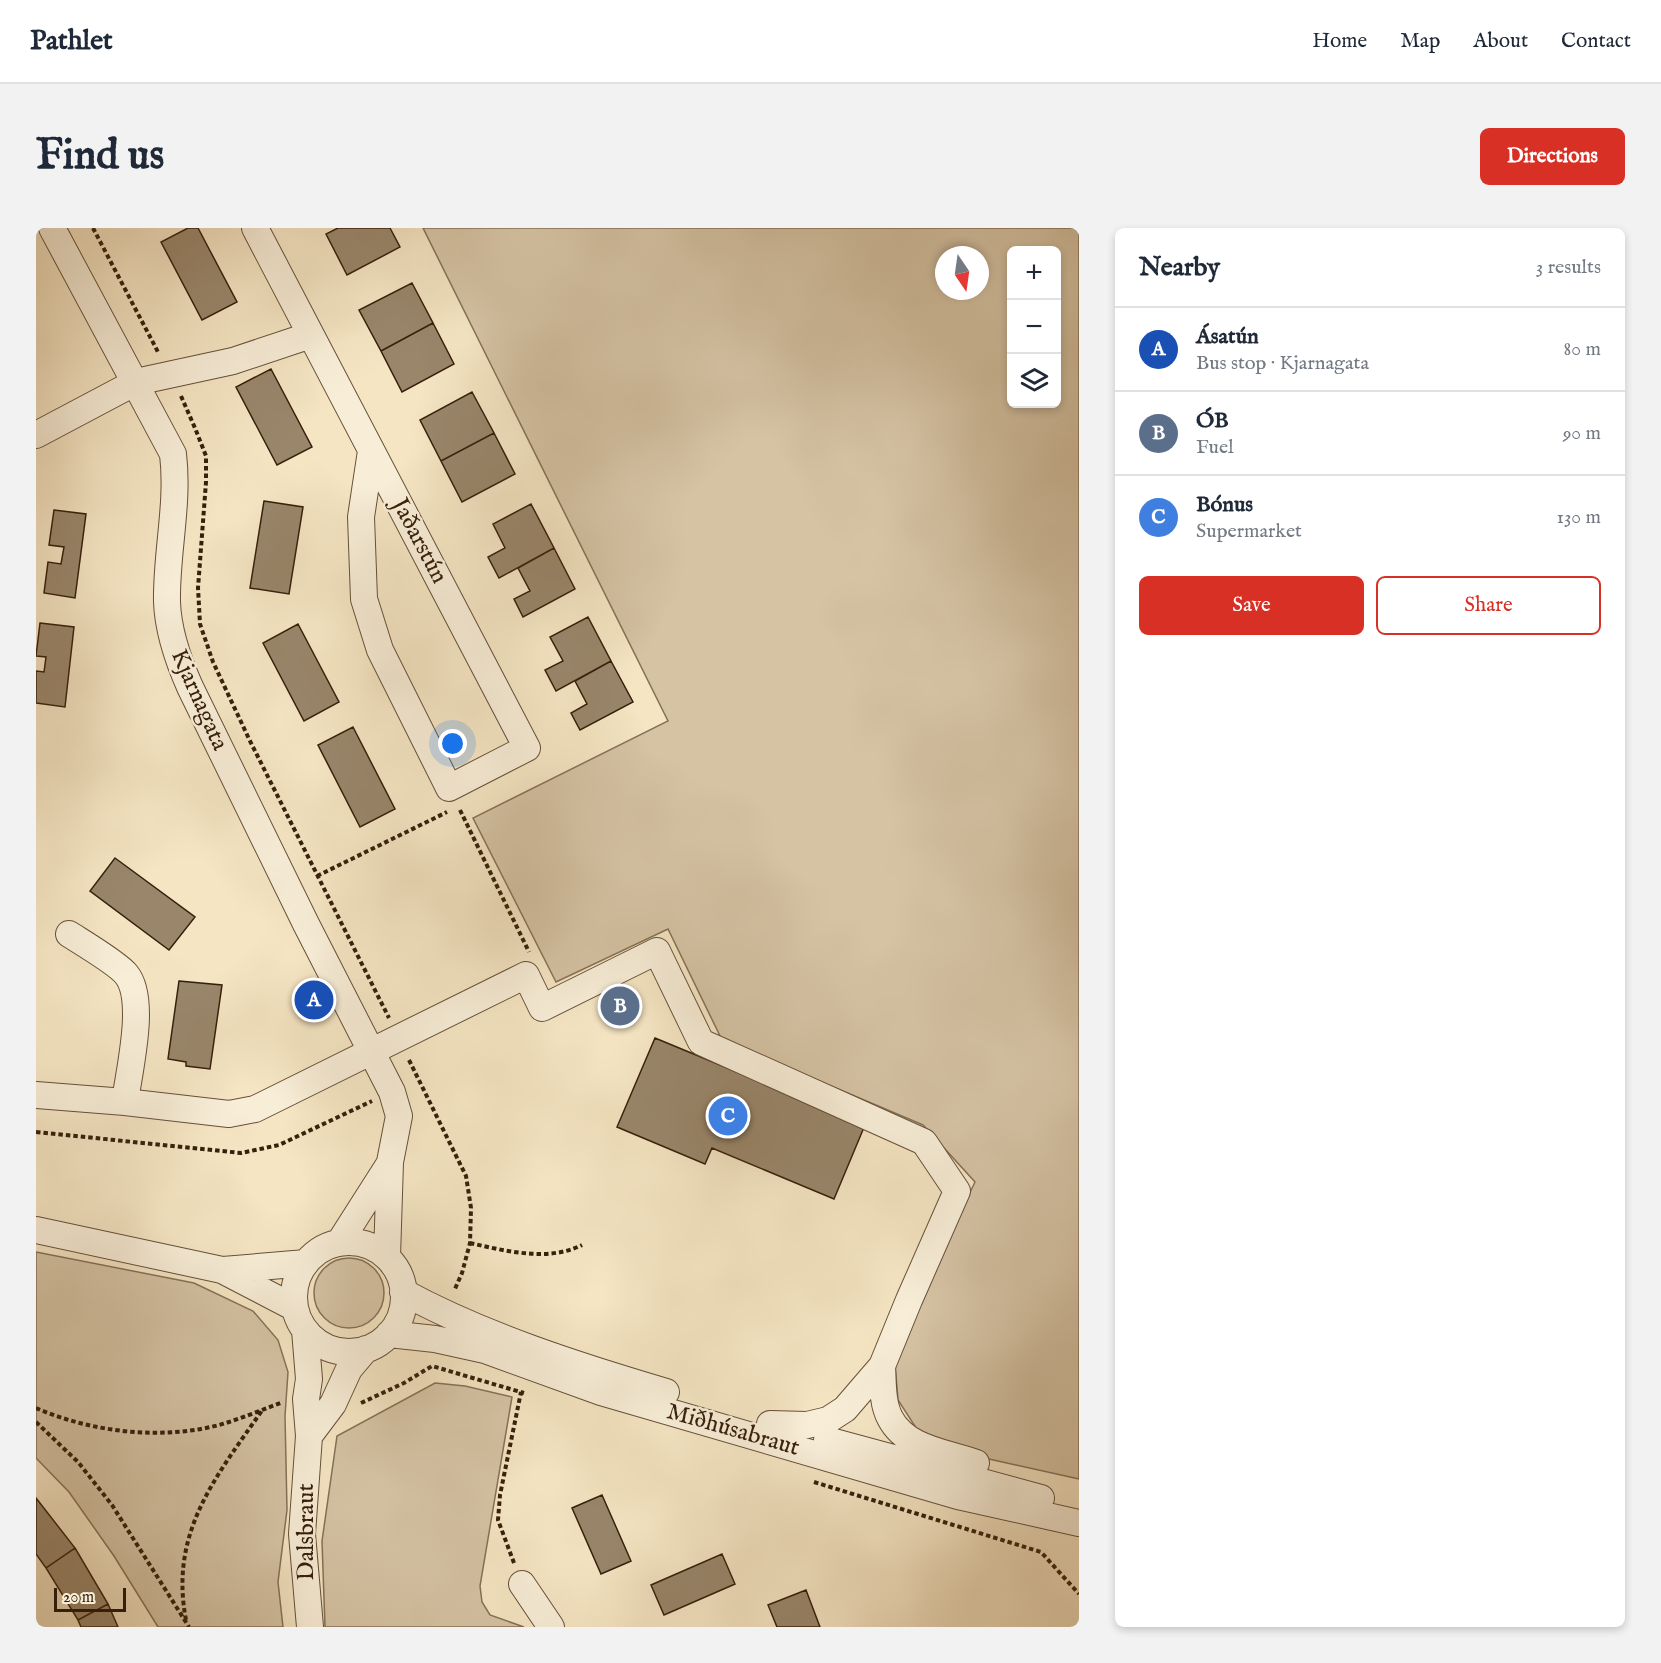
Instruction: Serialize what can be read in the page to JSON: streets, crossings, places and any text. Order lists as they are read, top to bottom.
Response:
{
  "streets": {
    "street": [
      "Jaðarstún",
      "Kjarnagata",
      "Miðhúsabraut",
      "Dalsbraut"
    ]
  },
  "crossings": [
    ["Kjarnagata", "Miðhúsabraut"],
    ["Kjarnagata", "Dalsbraut"],
    ["Miðhúsabraut", "Dalsbraut"]
  ],
  "scale_bar": "20 m",
  "north": "bottom",
  "page": {
    "header": "Pathlet",
    "nav": [
      "Home",
      "Map",
      "About",
      "Contact"
    ],
    "buttons": [
      "Directions",
      ["Save", "Share"]
    ],
    "title": "Find us",
    "heading": ["Nearby", "3 results"],
    "map_buttons": ["+", "−"],
    "list": [
      {
        "mark": "A",
        "name": "Ásatún",
        "note": "Bus stop · Kjarnagata",
        "value": "80 m"
      },
      {
        "mark": "B",
        "name": "ÓB",
        "note": "Fuel",
        "value": "90 m"
      },
      {
        "mark": "C",
        "name": "Bónus",
        "note": "Supermarket",
        "value": "130 m"
      }
    ],
    "pins": ["A", "B", "C"],
    "scale": "20 m"
  }
}
